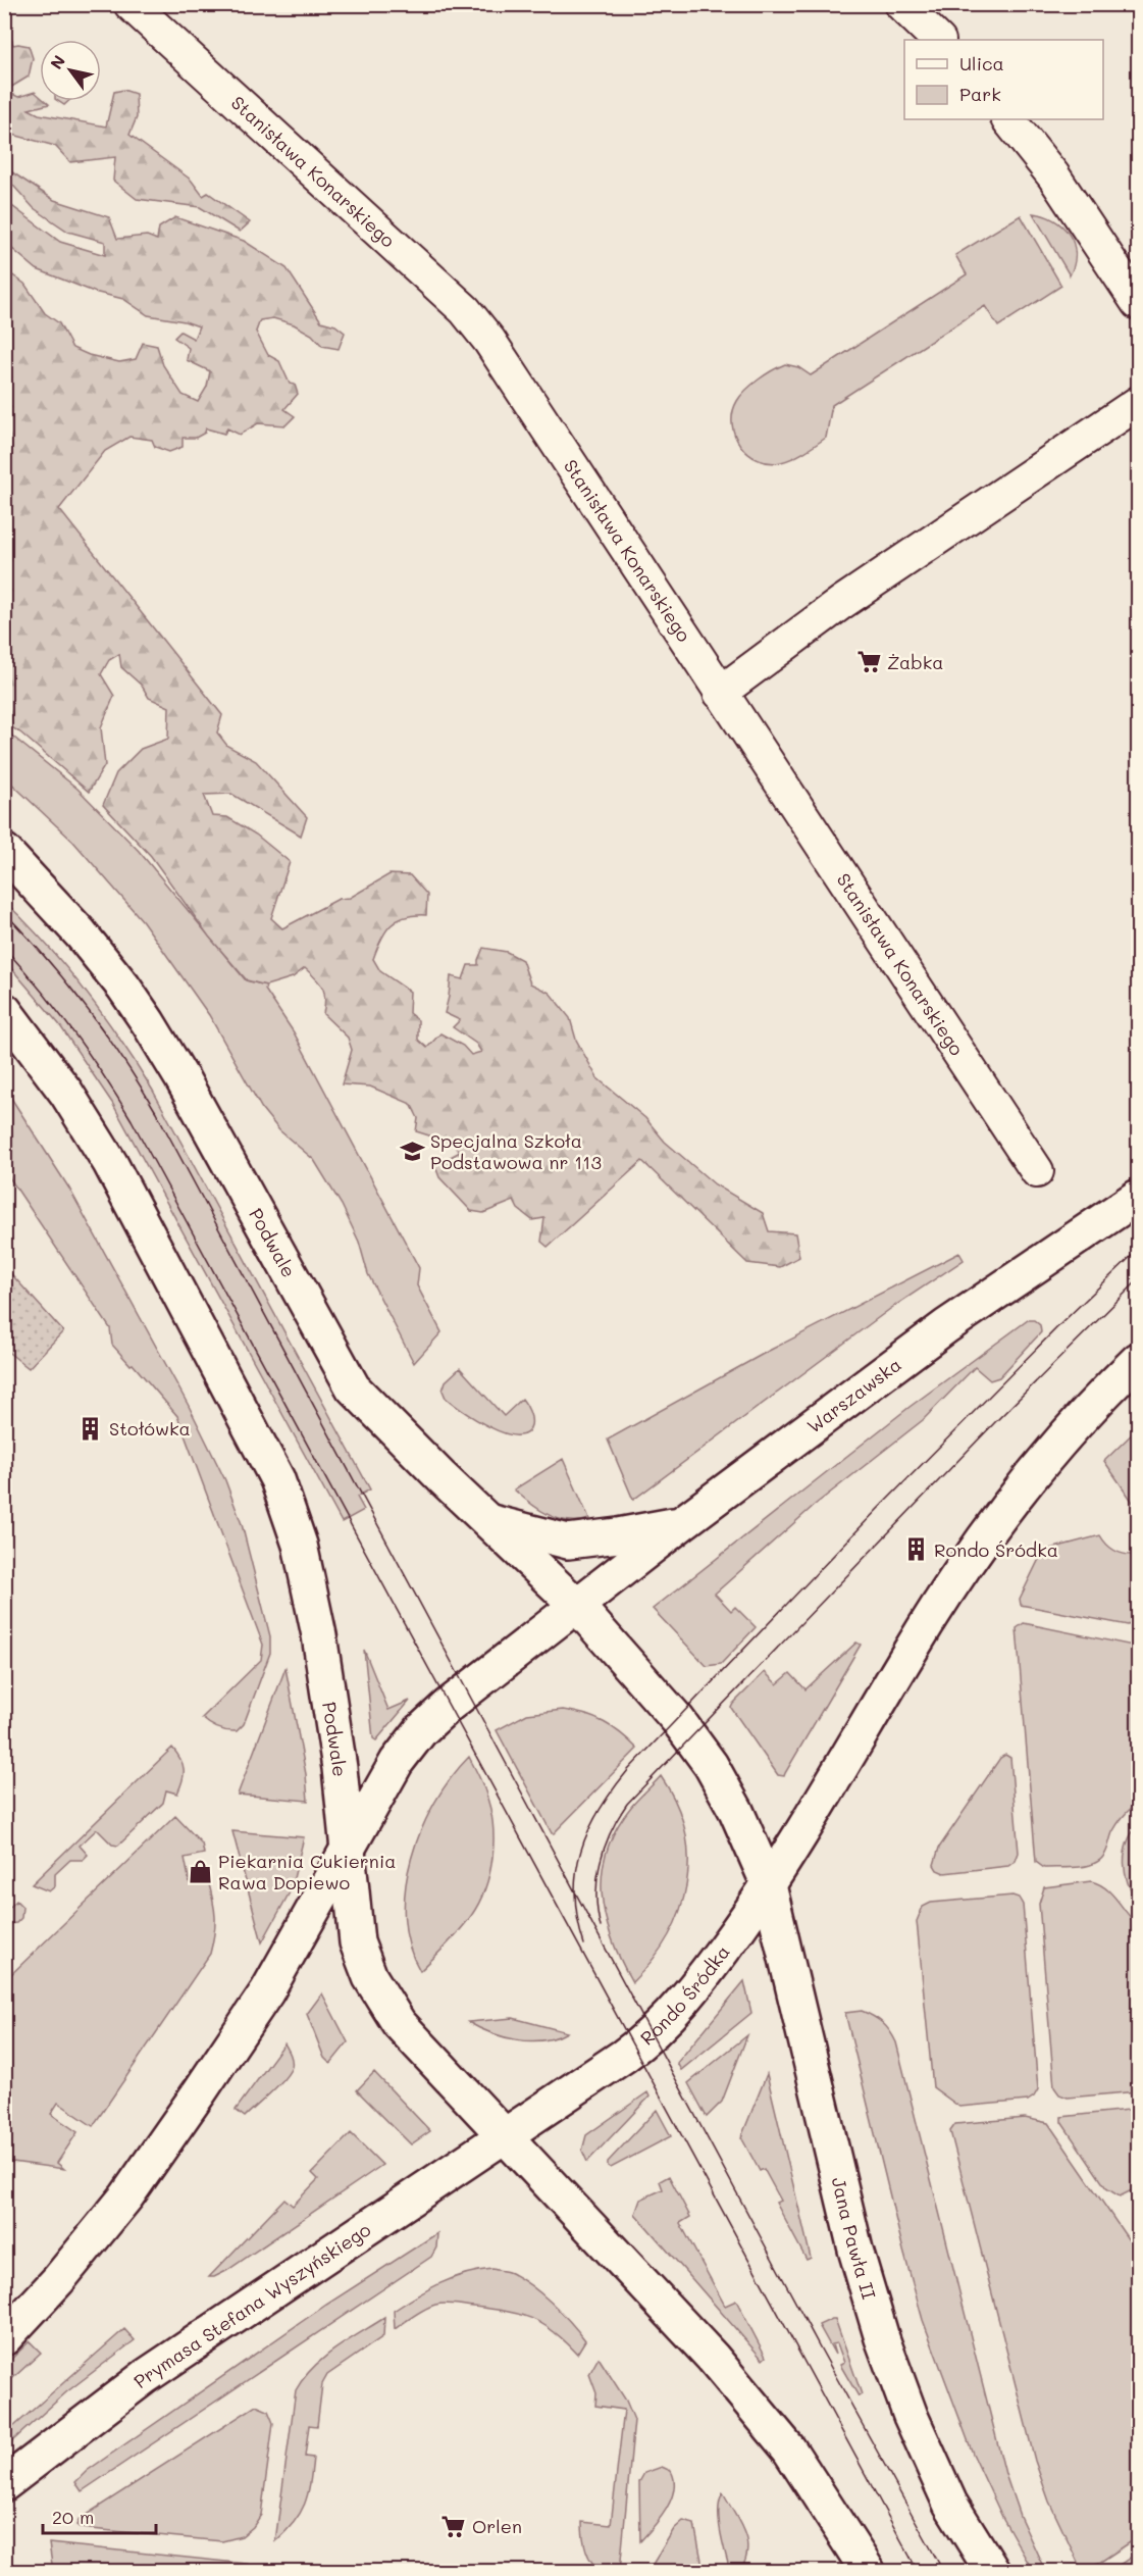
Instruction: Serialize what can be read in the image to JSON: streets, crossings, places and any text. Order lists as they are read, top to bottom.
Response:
{
  "streets": {
    "main road": [
      "Podwale",
      "Warszawska",
      "Rondo Śródka",
      "Jana Pawła II",
      "Prymasa Stefana Wyszyńskiego"
    ],
    "street": ["Stanisława Konarskiego"]
  },
  "crossings": [
    ["Podwale", "Warszawska"],
    ["Rondo Śródka", "Jana Pawła II"],
    ["Rondo Śródka", "Prymasa Stefana Wyszyńskiego"]
  ],
  "places": {
    "supermarket": ["Żabka", "Orlen"],
    "school or university": ["Specjalna Szkoła Podstawowa nr 113"],
    "building": ["Stołówka", "Rondo Śródka"],
    "shop": ["Piekarnia Cukiernia Rawa Dopiewo"]
  },
  "legend": ["Ulica", "Park"],
  "scale_bar": "20 m",
  "north": "top left"
}
